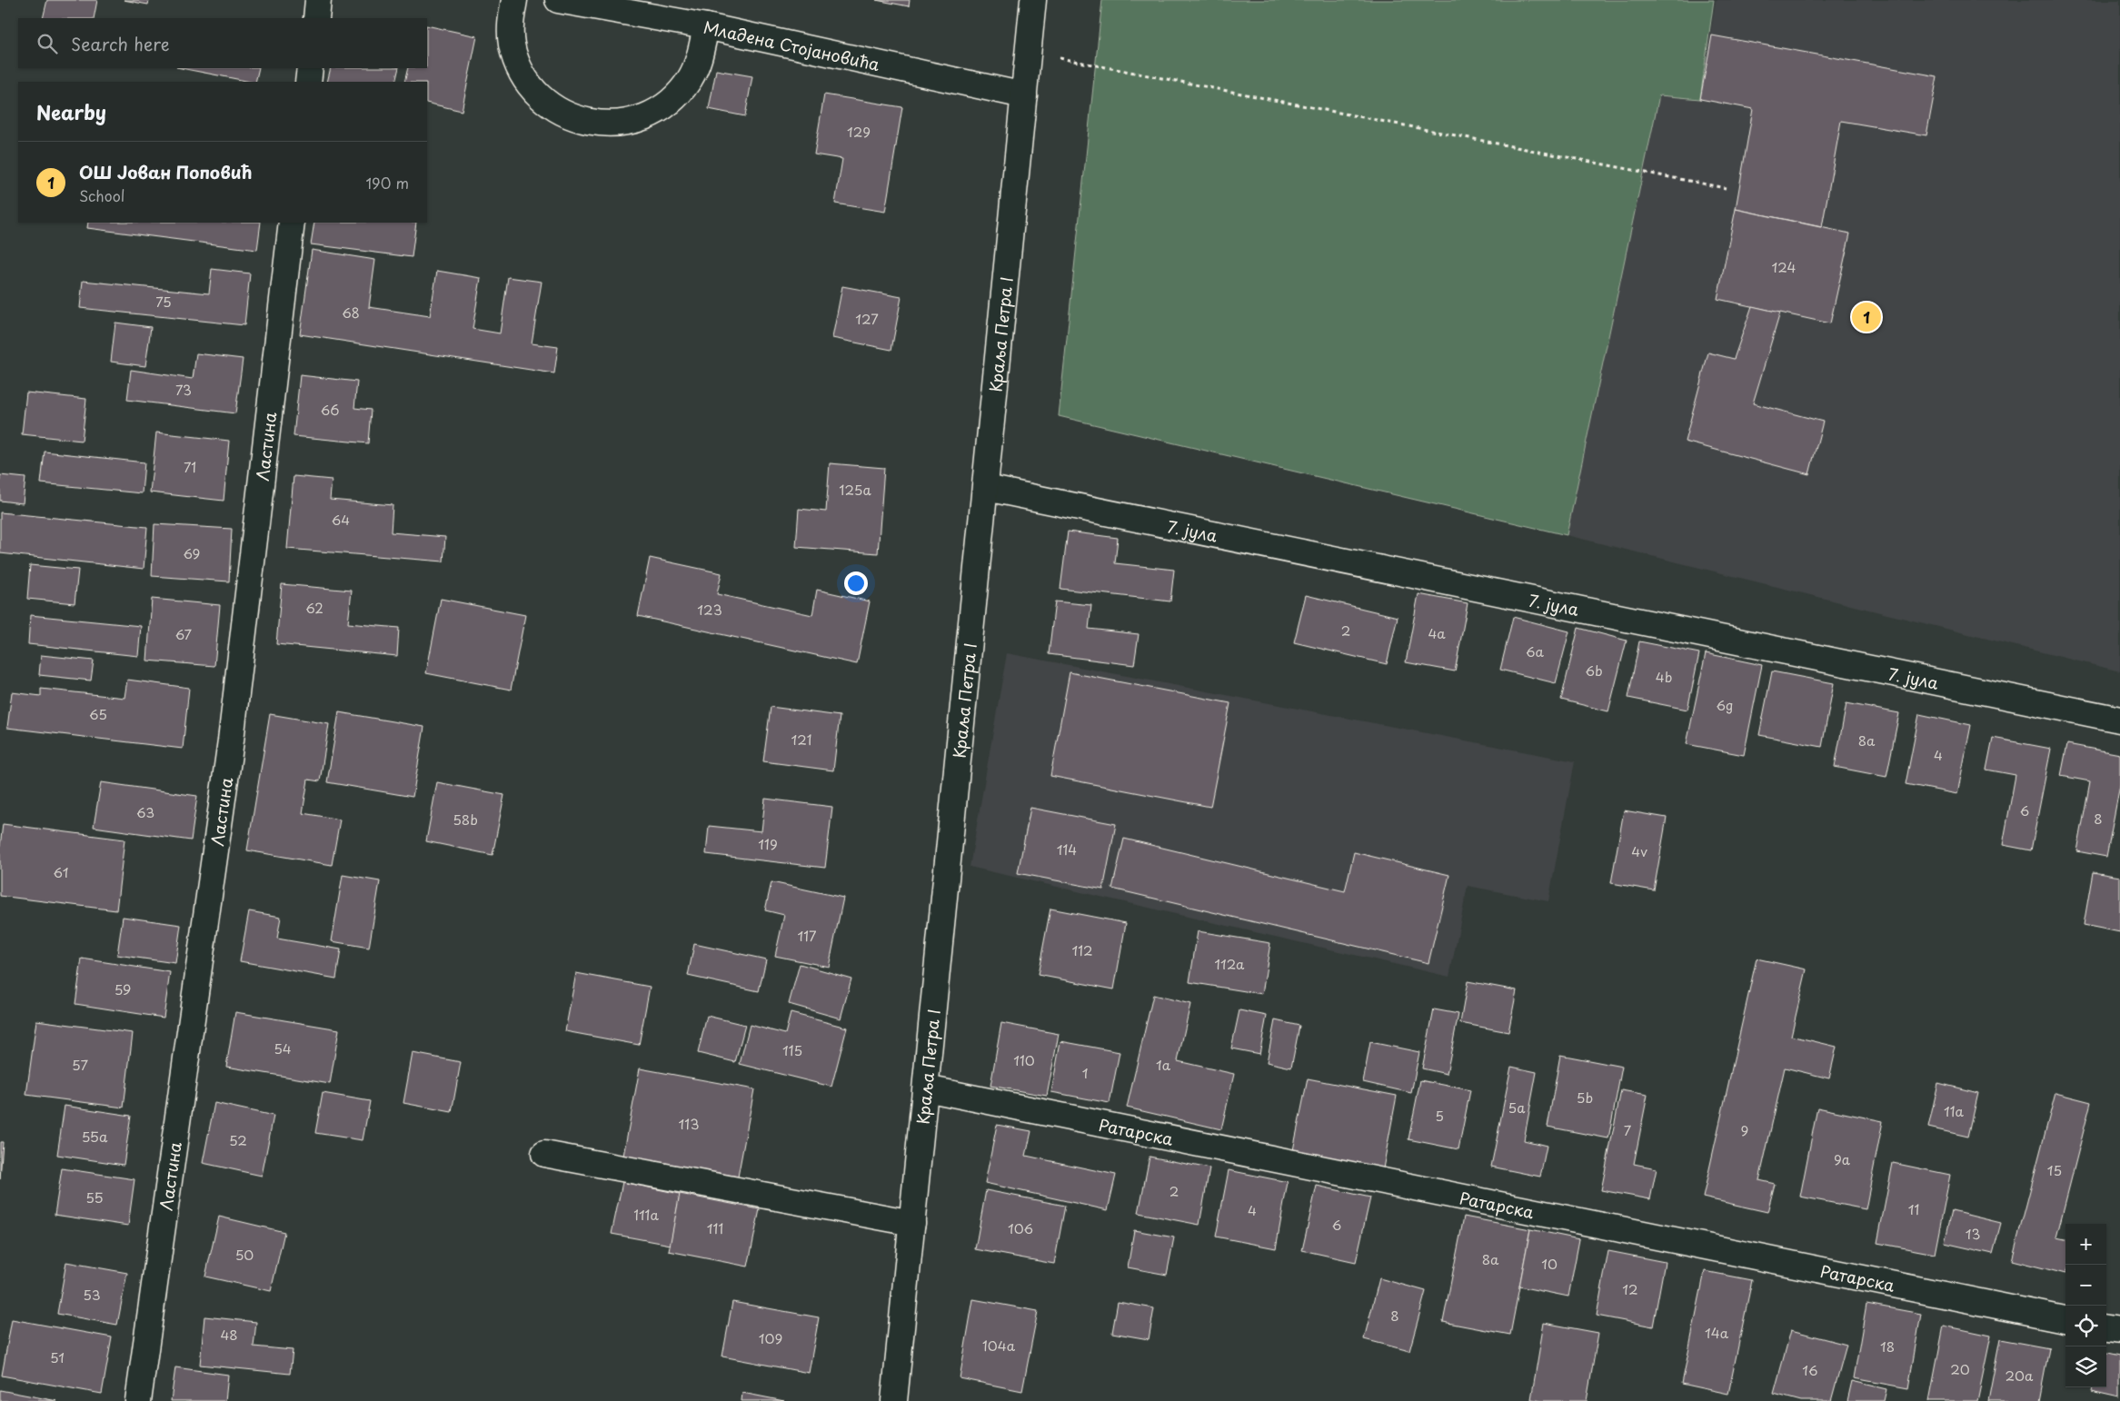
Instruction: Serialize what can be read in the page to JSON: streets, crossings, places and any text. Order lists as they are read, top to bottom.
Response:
{
  "streets": {
    "street": [
      "Младена Стојановића",
      "Краља Петра I",
      "Ластина",
      "7. јула",
      "Ратарска"
    ]
  },
  "crossings": [
    ["Младена Стојановића", "Краља Петра I"],
    ["Краља Петра I", "7. јула"],
    ["Краља Петра I", "Ратарска"]
  ],
  "house_numbers": [
    "129",
    "124",
    "75",
    "68",
    "127",
    "73",
    "66",
    "71",
    "125a",
    "64",
    "69",
    "62",
    "123",
    "2",
    "4a",
    "67",
    "6a",
    "6b",
    "4b",
    "6g",
    "65",
    "121",
    "8a",
    "4",
    "6",
    "63",
    "8",
    "58b",
    "119",
    "114",
    "4v",
    "61",
    "117",
    "112",
    "112a",
    "59",
    "54",
    "115",
    "110",
    "57",
    "1a",
    "1",
    "5b",
    "5a",
    "11a",
    "5",
    "113",
    "7",
    "9",
    "55a",
    "52",
    "9a",
    "15",
    "2",
    "55",
    "11",
    "4",
    "111a",
    "6",
    "111",
    "106",
    "13",
    "50",
    "8a",
    "10",
    "12",
    "53",
    "8",
    "14a",
    "48",
    "109",
    "104a",
    "18",
    "51",
    "20",
    "16",
    "20a"
  ],
  "page": {
    "search": "Search here",
    "heading": "Nearby",
    "list": [
      {
        "mark": "1",
        "name": "ОШ Јован Поповић",
        "note": "School",
        "value": "190 m"
      }
    ],
    "pins": "1",
    "map_buttons": ["+", "−"]
  }
}
